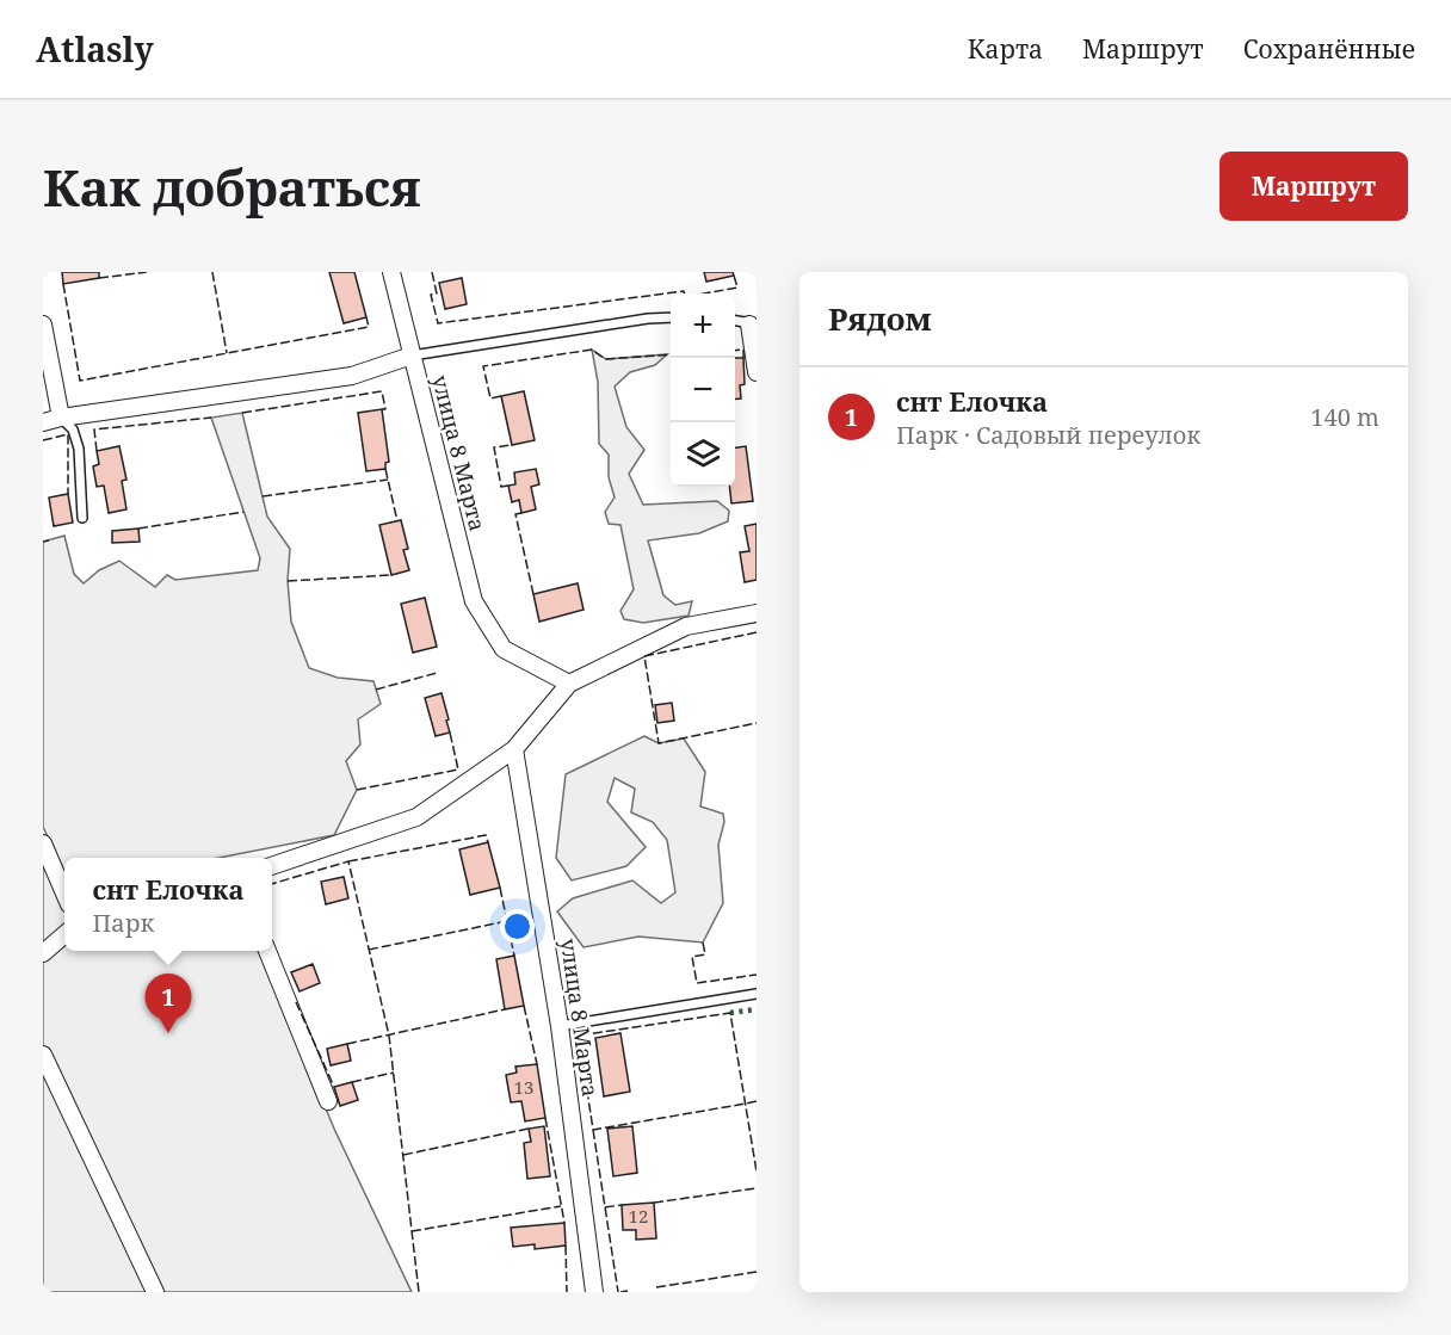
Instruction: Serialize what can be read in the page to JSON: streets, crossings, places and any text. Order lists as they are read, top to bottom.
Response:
{
  "streets": {
    "street": ["улица 8 Марта"]
  },
  "house_numbers": ["13", "12"],
  "page": {
    "header": "Atlasly",
    "nav": ["Карта", "Маршрут", "Сохранённые"],
    "buttons": "Маршрут",
    "title": "Как добраться",
    "heading": "Рядом",
    "map_buttons": ["+", "−"],
    "list": [
      {
        "mark": "1",
        "name": "снт Елочка",
        "note": "Парк · Садовый переулок",
        "value": "140 m"
      }
    ],
    "popup": ["снт Елочка", "Парк"],
    "pins": "1"
  }
}
